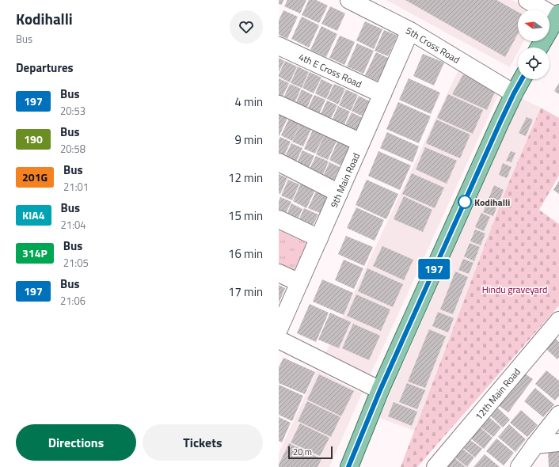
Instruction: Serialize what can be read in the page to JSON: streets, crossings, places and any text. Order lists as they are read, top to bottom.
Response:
{
  "streets": {
    "street": [
      "5th Cross Road",
      "4th E Cross Road",
      "9th Main Road",
      "12th Main Road"
    ]
  },
  "crossings": [
    ["5th Cross Road", "9th Main Road"],
    ["4th E Cross Road", "9th Main Road"]
  ],
  "parks": ["Hindu graveyard"],
  "places": ["Kodihalli"],
  "lines": ["bus line 197"],
  "scale_bar": "20 m",
  "north": "left",
  "page": {
    "heading": [
      ["Kodihalli", "Bus"],
      "Departures"
    ],
    "on_map": "197",
    "list": [
      {
        "mark": "197",
        "name": "Bus",
        "note": "20:53",
        "value": "4 min"
      },
      {
        "mark": "190",
        "name": "Bus",
        "note": "20:58",
        "value": "9 min"
      },
      {
        "mark": "201G",
        "name": "Bus",
        "note": "21:01",
        "value": "12 min"
      },
      {
        "mark": "KIA4",
        "name": "Bus",
        "note": "21:04",
        "value": "15 min"
      },
      {
        "mark": "314P",
        "name": "Bus",
        "note": "21:05",
        "value": "16 min"
      },
      {
        "mark": "197",
        "name": "Bus",
        "note": "21:06",
        "value": "17 min"
      }
    ],
    "buttons": ["Directions", "Tickets"],
    "scale": "20 m"
  }
}
